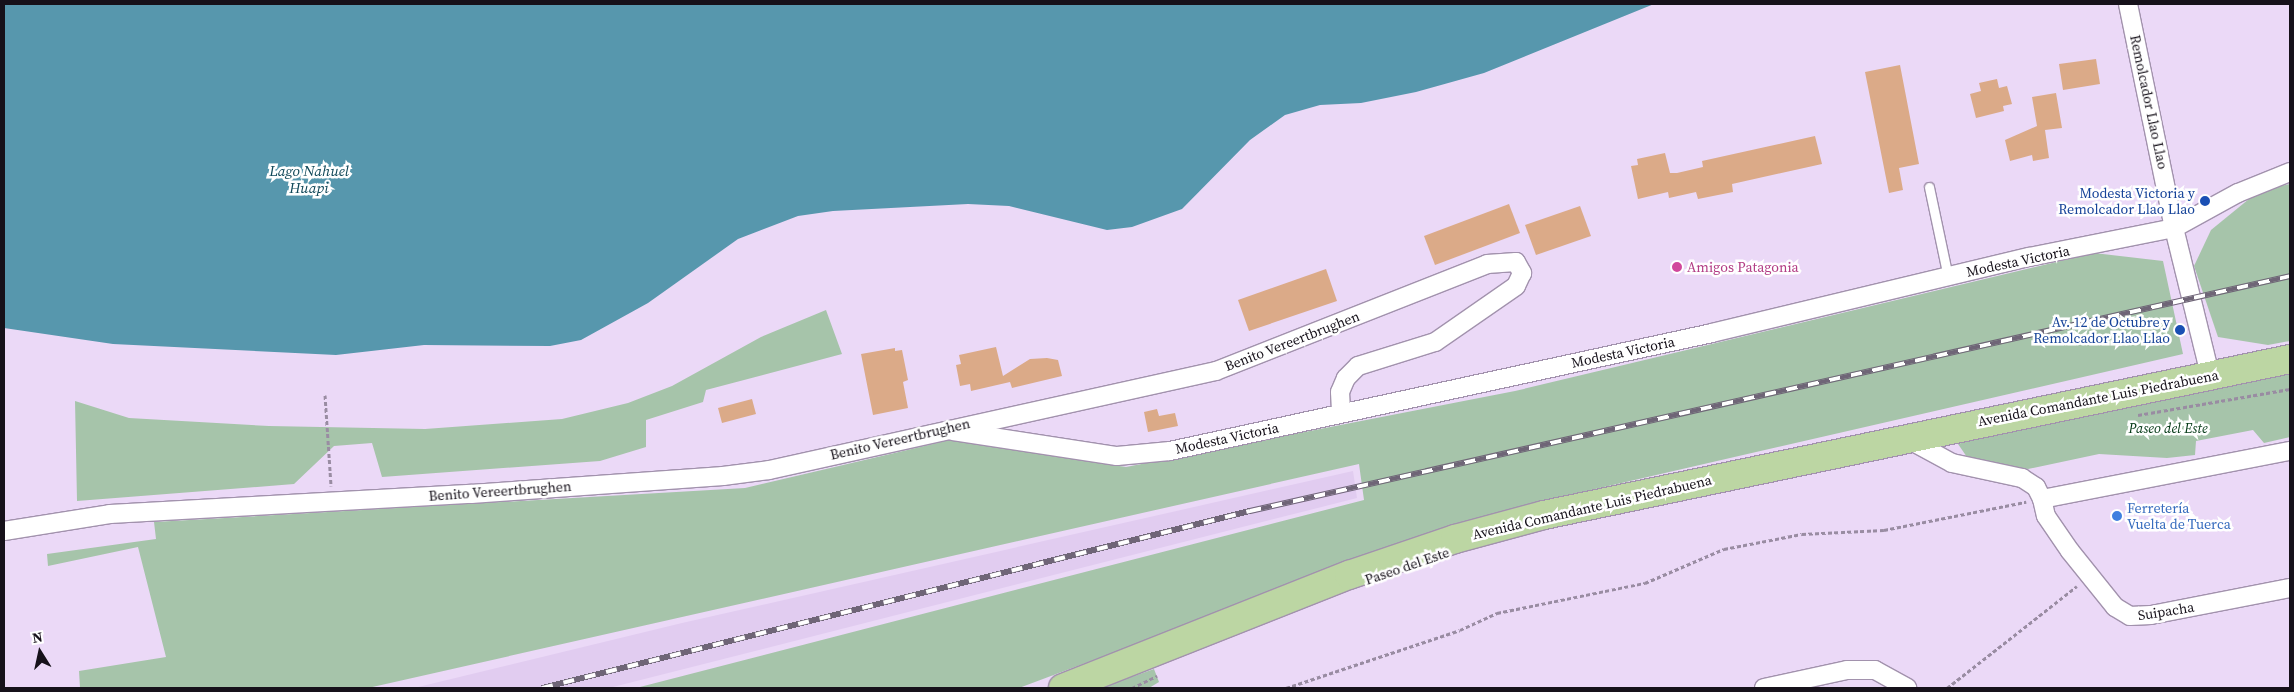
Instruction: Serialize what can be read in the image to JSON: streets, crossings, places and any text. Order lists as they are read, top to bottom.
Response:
{
  "streets": {
    "main road": ["Avenida Comandante Luis Piedrabuena"],
    "street": [
      "Remolcador Llao Llao",
      "Modesta Victoria",
      "Benito Vereertbrughen",
      "Suipacha"
    ]
  },
  "crossings": [
    ["Remolcador Llao Llao", "Modesta Victoria"],
    ["Remolcador Llao Llao", "Avenida Comandante Luis Piedrabuena"],
    ["Modesta Victoria", "Benito Vereertbrughen"]
  ],
  "water": ["Lago Nahuel Huapi"],
  "parks": ["Paseo del Este"],
  "places": [
    "Modesta Victoria y Remolcador Llao Llao",
    "Amigos Patagonia",
    "Av. 12 de Octubre y Remolcador Llao Llao",
    "Ferretería Vuelta de Tuerca"
  ],
  "north": "top"
}
